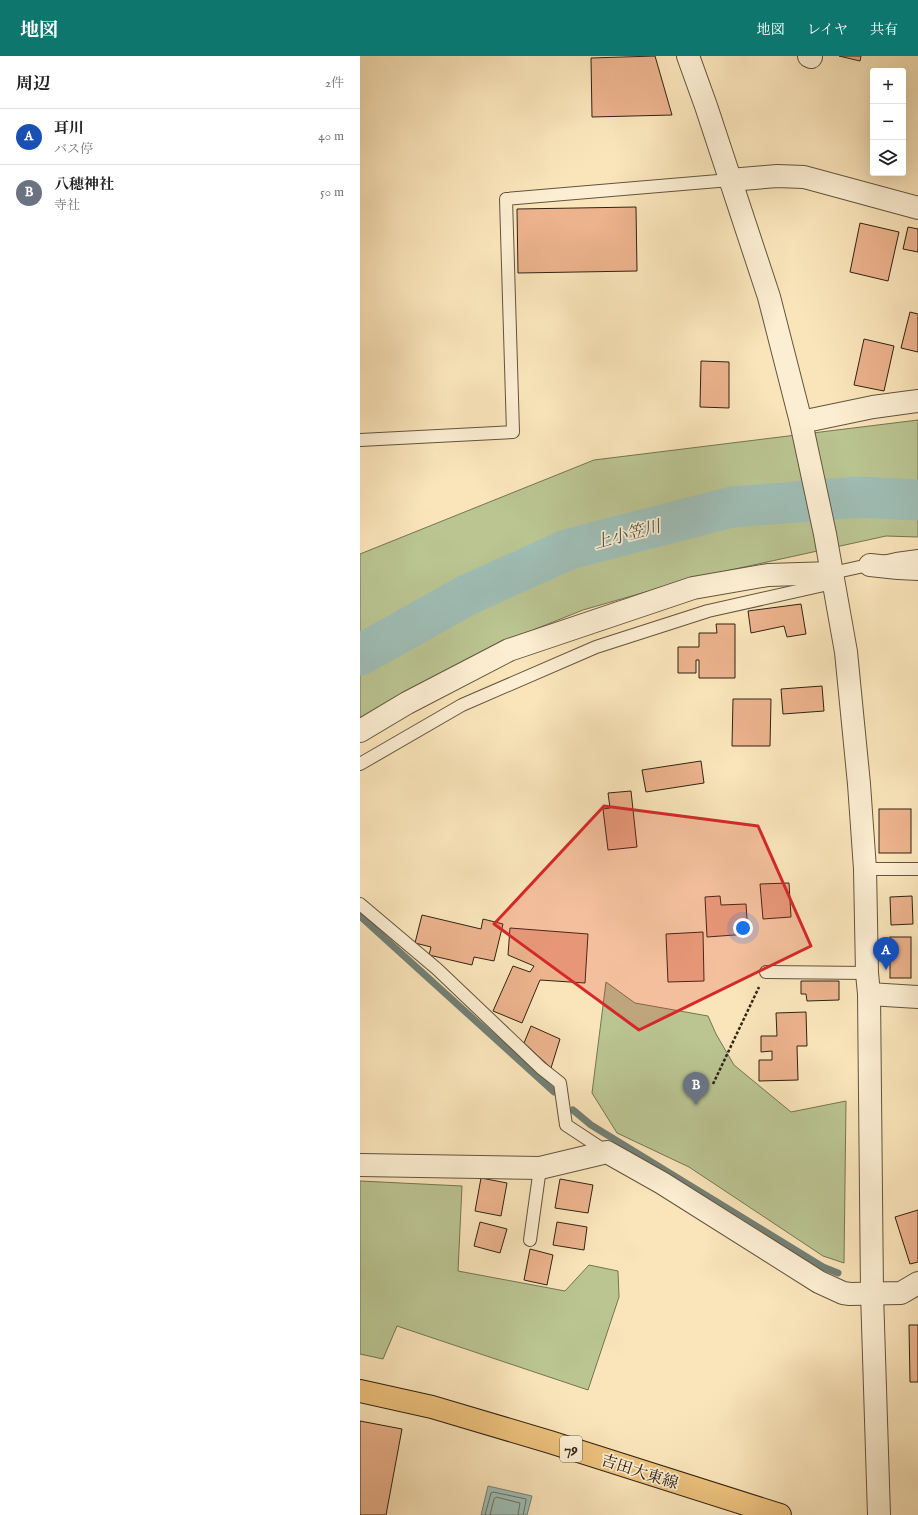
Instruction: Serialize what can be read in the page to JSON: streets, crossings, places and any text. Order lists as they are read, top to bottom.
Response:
{
  "streets": {
    "main road": ["79", "吉田大東線"]
  },
  "water": ["上小笠川"],
  "page": {
    "header": "地図",
    "nav": ["地図", "レイヤ", "共有"],
    "heading": ["周辺", "2件"],
    "map_buttons": ["+", "−"],
    "list": [
      {
        "mark": "A",
        "name": "耳川",
        "note": "バス停",
        "value": "40 m"
      },
      {
        "mark": "B",
        "name": "八穂神社",
        "note": "寺社",
        "value": "50 m"
      }
    ],
    "pins": ["A", "B"]
  }
}
